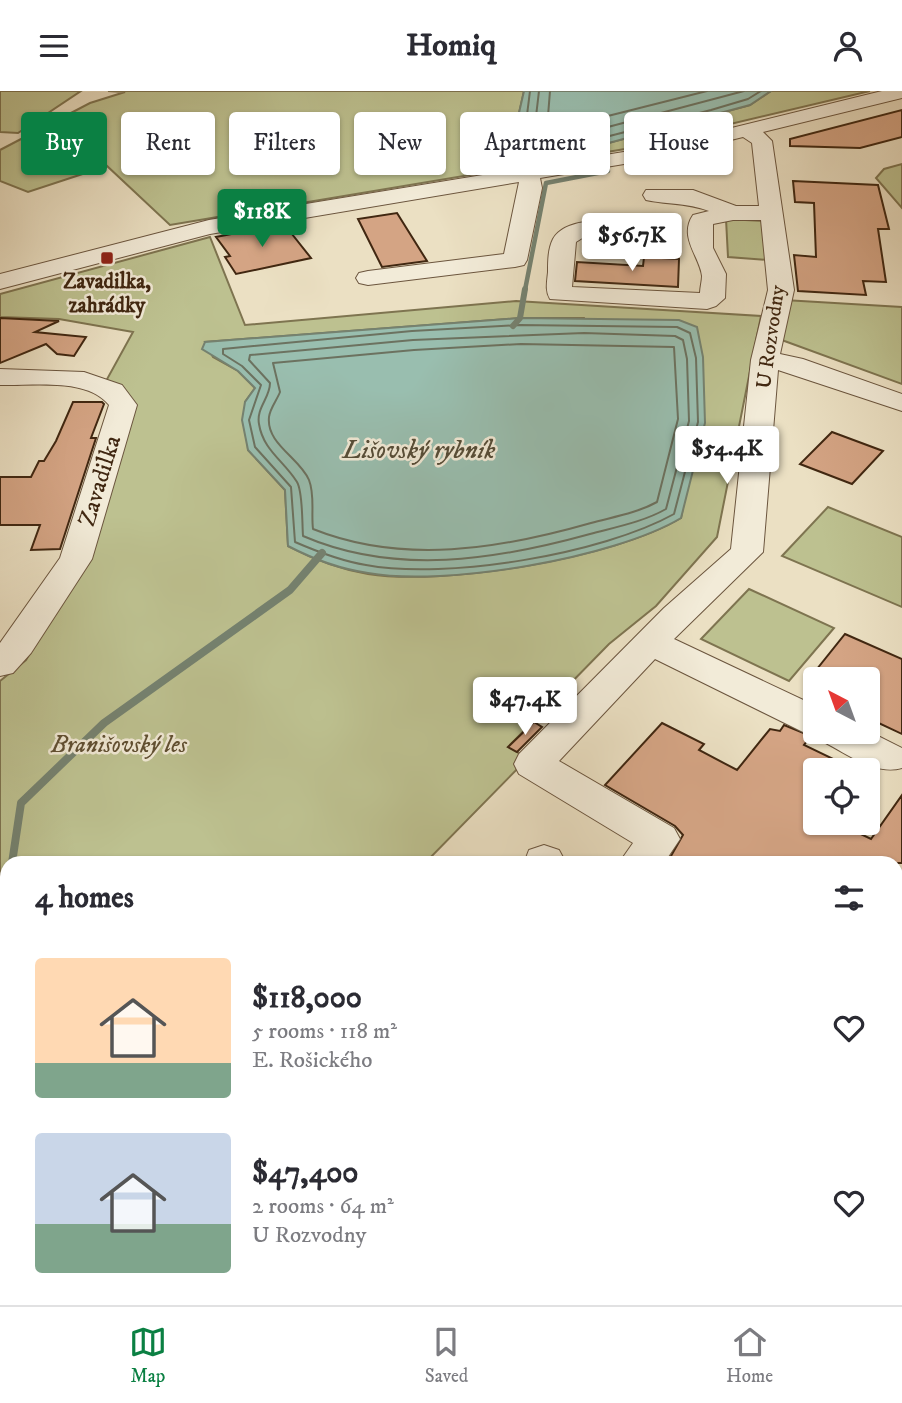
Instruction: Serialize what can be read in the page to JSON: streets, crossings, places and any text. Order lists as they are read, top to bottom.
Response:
{
  "streets": {
    "street": ["U Rozvodny", "Zavadilka"]
  },
  "water": ["Lišovský rybník"],
  "parks": ["Branišovský les"],
  "places": {
    "transit": ["Zavadilka, zahrádky"]
  },
  "north": "top left",
  "page": {
    "header": "Homiq",
    "chip": [
      "Buy",
      "Rent",
      "Filters",
      "New",
      "Apartment",
      "House"
    ],
    "price": [
      "$118K",
      "$56.7K",
      "$54.4K",
      "$47.4K"
    ],
    "heading": "4 homes",
    "list": [
      {
        "name": "$118,000",
        "note": "5 rooms · 118 m² · E. Rošického"
      },
      {
        "name": "$47,400",
        "note": "2 rooms · 64 m² · U Rozvodny"
      }
    ],
    "tabs": ["Map", "Saved", "Home"]
  }
}
